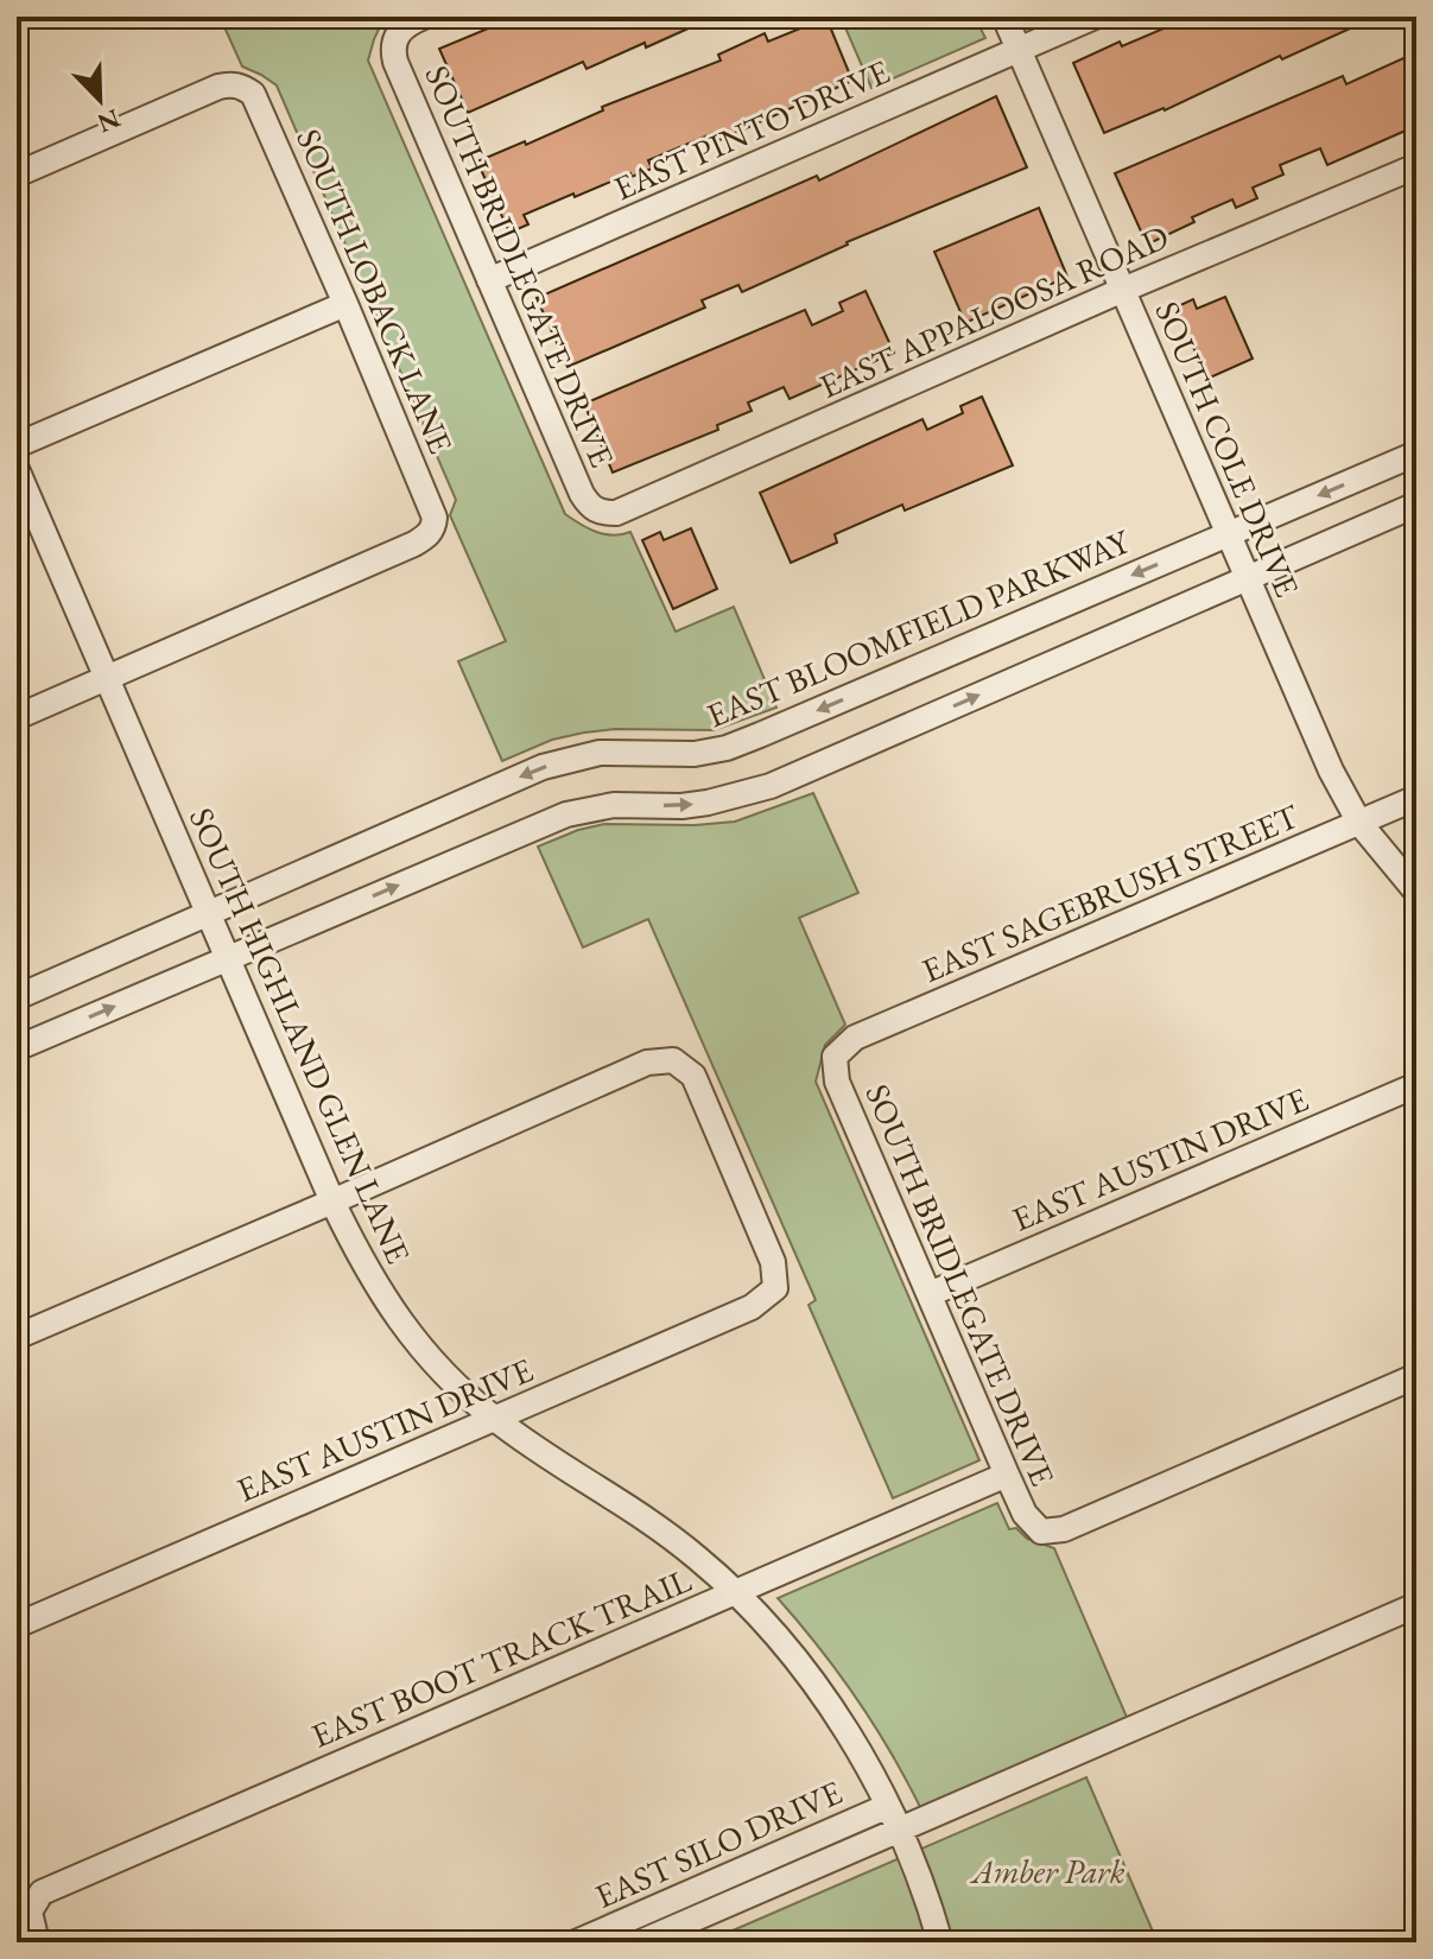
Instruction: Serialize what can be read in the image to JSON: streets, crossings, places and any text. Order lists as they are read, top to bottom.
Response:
{
  "streets": {
    "street": [
      "EAST PINTO DRIVE",
      "SOUTH BRIDLEGATE DRIVE",
      "SOUTH LOBACK LANE",
      "EAST APPALOOSA ROAD",
      "SOUTH COLE DRIVE",
      "EAST BLOOMFIELD PARKWAY",
      "EAST SAGEBRUSH STREET",
      "SOUTH HIGHLAND GLEN LANE",
      "EAST AUSTIN DRIVE",
      "EAST BOOT TRACK TRAIL",
      "EAST SILO DRIVE"
    ]
  },
  "crossings": [
    ["EAST PINTO DRIVE", "SOUTH BRIDLEGATE DRIVE"],
    ["EAST PINTO DRIVE", "SOUTH COLE DRIVE"],
    ["SOUTH BRIDLEGATE DRIVE", "EAST APPALOOSA ROAD"],
    ["SOUTH BRIDLEGATE DRIVE", "EAST SAGEBRUSH STREET"],
    ["SOUTH BRIDLEGATE DRIVE", "EAST AUSTIN DRIVE"],
    ["SOUTH BRIDLEGATE DRIVE", "EAST BOOT TRACK TRAIL"],
    ["SOUTH LOBACK LANE", "SOUTH HIGHLAND GLEN LANE"],
    ["EAST APPALOOSA ROAD", "SOUTH COLE DRIVE"],
    ["SOUTH COLE DRIVE", "EAST BLOOMFIELD PARKWAY"],
    ["SOUTH COLE DRIVE", "EAST SAGEBRUSH STREET"],
    ["EAST BLOOMFIELD PARKWAY", "SOUTH HIGHLAND GLEN LANE"],
    ["SOUTH HIGHLAND GLEN LANE", "EAST AUSTIN DRIVE"],
    ["SOUTH HIGHLAND GLEN LANE", "EAST BOOT TRACK TRAIL"],
    ["SOUTH HIGHLAND GLEN LANE", "EAST SILO DRIVE"]
  ],
  "parks": ["Amber Park"],
  "north": "bottom right"
}
